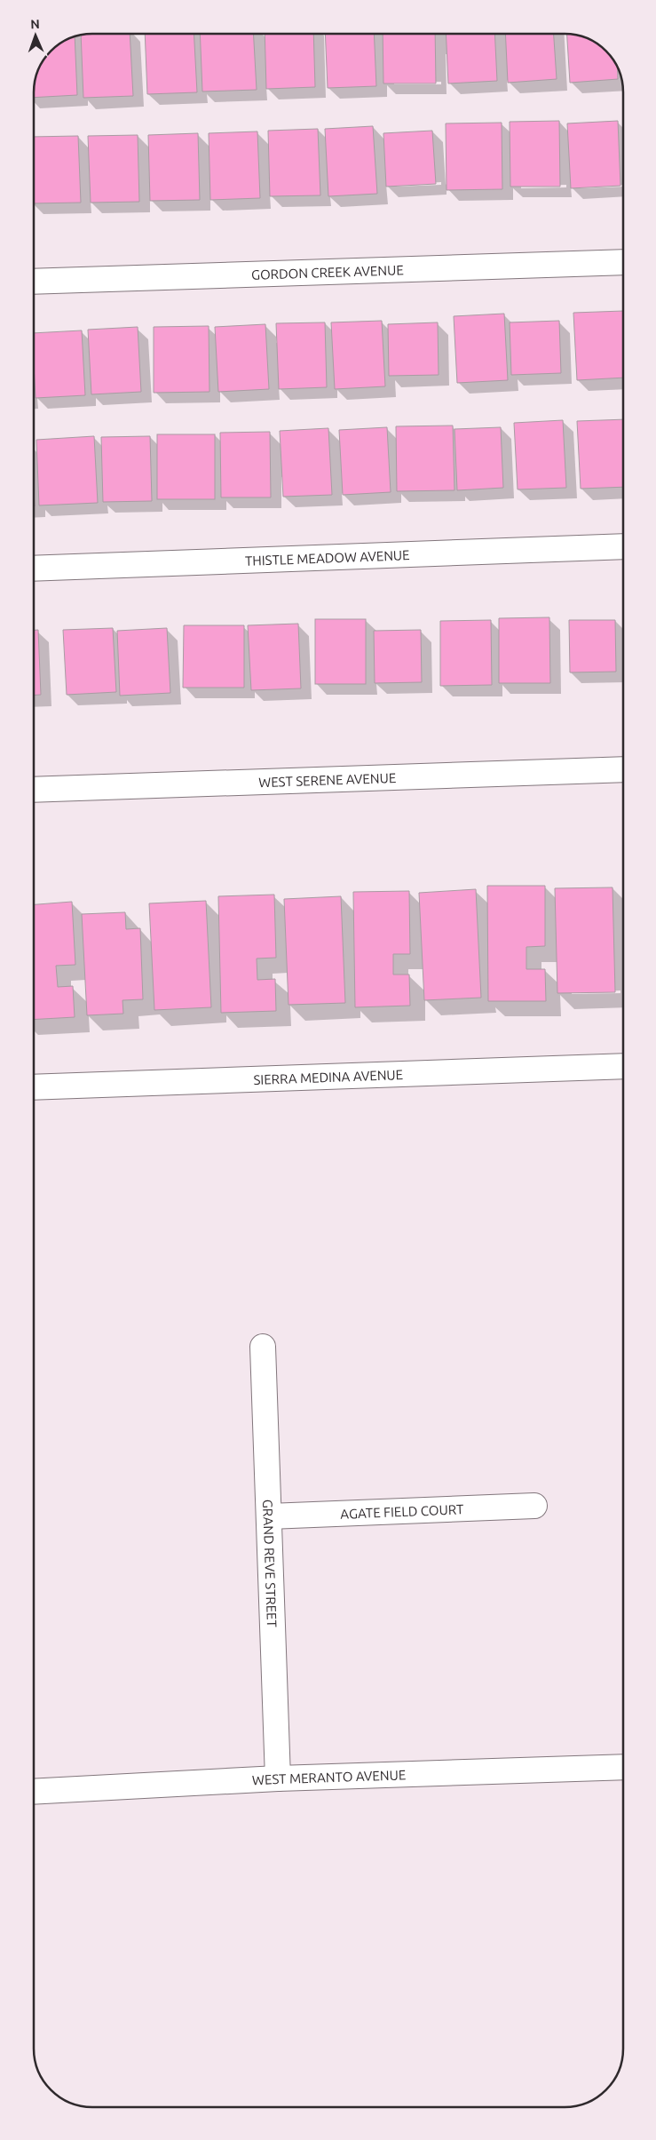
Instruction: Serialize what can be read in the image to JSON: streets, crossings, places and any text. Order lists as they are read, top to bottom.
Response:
{
  "streets": {
    "street": [
      "GORDON CREEK AVENUE",
      "THISTLE MEADOW AVENUE",
      "WEST SERENE AVENUE",
      "SIERRA MEDINA AVENUE",
      "AGATE FIELD COURT",
      "GRAND REVE STREET",
      "WEST MERANTO AVENUE"
    ]
  },
  "crossings": [
    ["AGATE FIELD COURT", "GRAND REVE STREET"],
    ["GRAND REVE STREET", "WEST MERANTO AVENUE"]
  ],
  "north": "top"
}
